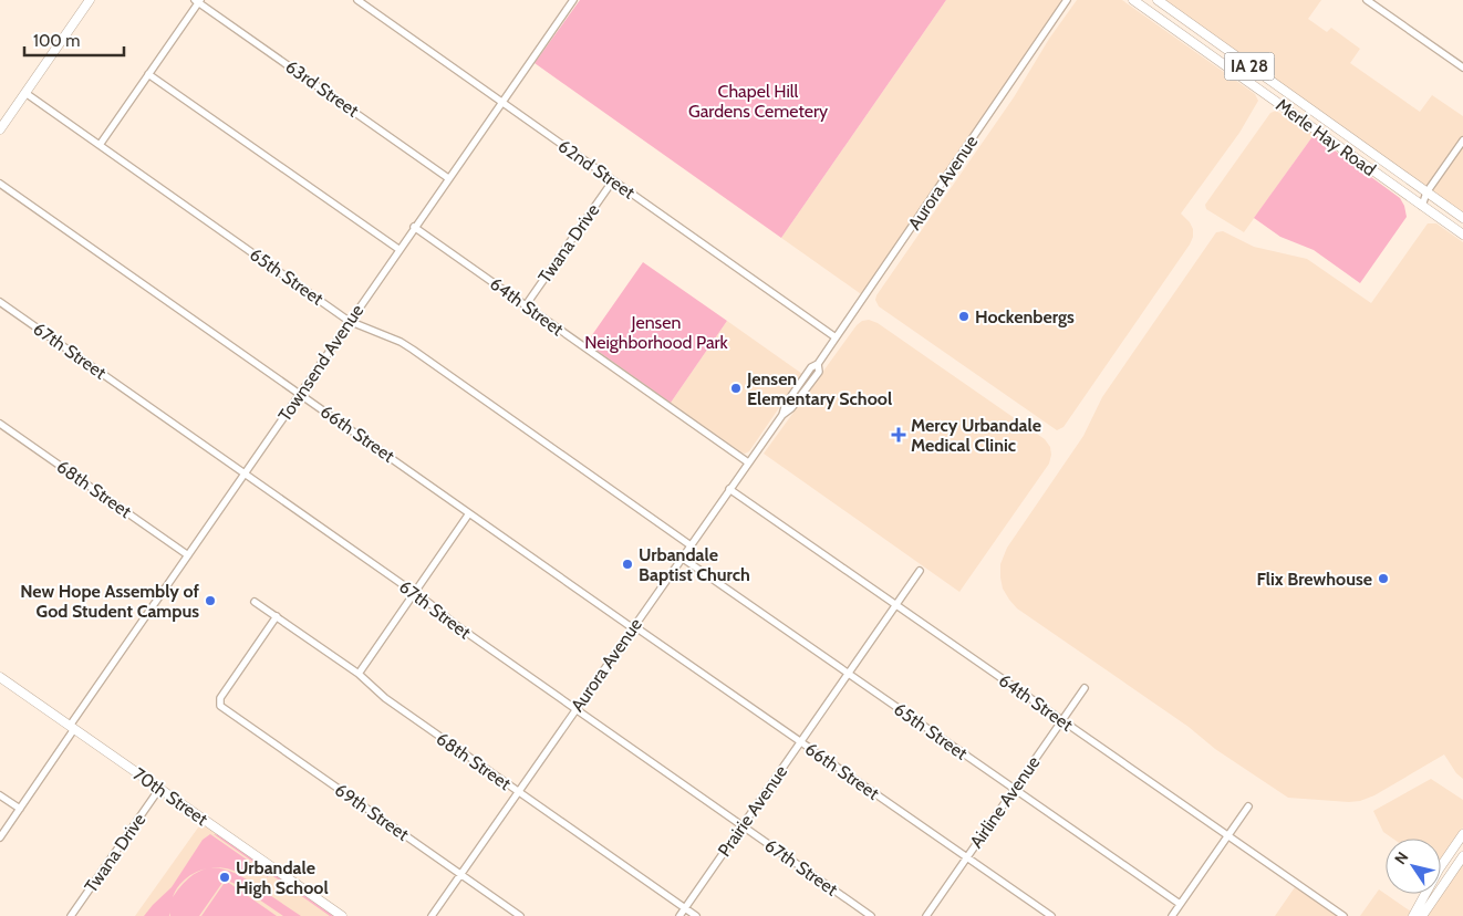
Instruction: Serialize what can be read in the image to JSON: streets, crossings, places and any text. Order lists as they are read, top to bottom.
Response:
{
  "streets": {
    "main road": ["IA 28", "Merle Hay Road", "70th Street"],
    "street": [
      "63rd Street",
      "62nd Street",
      "Aurora Avenue",
      "Twana Drive",
      "65th Street",
      "64th Street",
      "67th Street",
      "Townsend Avenue",
      "66th Street",
      "68th Street",
      "Airline Avenue",
      "Prairie Avenue",
      "69th Street"
    ]
  },
  "crossings": [
    ["63rd Street", "Townsend Avenue"],
    ["62nd Street", "Aurora Avenue"],
    ["62nd Street", "Twana Drive"],
    ["62nd Street", "Townsend Avenue"],
    ["Aurora Avenue", "65th Street"],
    ["Aurora Avenue", "64th Street"],
    ["Aurora Avenue", "67th Street"],
    ["Aurora Avenue", "66th Street"],
    ["Aurora Avenue", "68th Street"],
    ["Aurora Avenue", "69th Street"],
    ["Twana Drive", "64th Street"],
    ["Twana Drive", "70th Street"],
    ["65th Street", "Townsend Avenue"],
    ["65th Street", "Airline Avenue"],
    ["65th Street", "Prairie Avenue"],
    ["64th Street", "Townsend Avenue"],
    ["64th Street", "Airline Avenue"],
    ["64th Street", "Prairie Avenue"],
    ["67th Street", "Townsend Avenue"],
    ["67th Street", "Prairie Avenue"],
    ["Townsend Avenue", "66th Street"],
    ["Townsend Avenue", "68th Street"],
    ["Townsend Avenue", "70th Street"],
    ["66th Street", "Airline Avenue"],
    ["66th Street", "Prairie Avenue"],
    ["68th Street", "Prairie Avenue"],
    ["68th Street", "69th Street"]
  ],
  "parks": ["Chapel Hill Gardens Cemetery", "Jensen Neighborhood Park"],
  "places": {
    "other": [
      "Hockenbergs",
      "Jensen Elementary School",
      "Urbandale Baptist Church",
      "Flix Brewhouse",
      "New Hope Assembly of God Student Campus",
      "Urbandale High School"
    ],
    "health": ["Mercy Urbandale Medical Clinic"]
  },
  "scale_bar": "100 m",
  "north": "top left"
}
